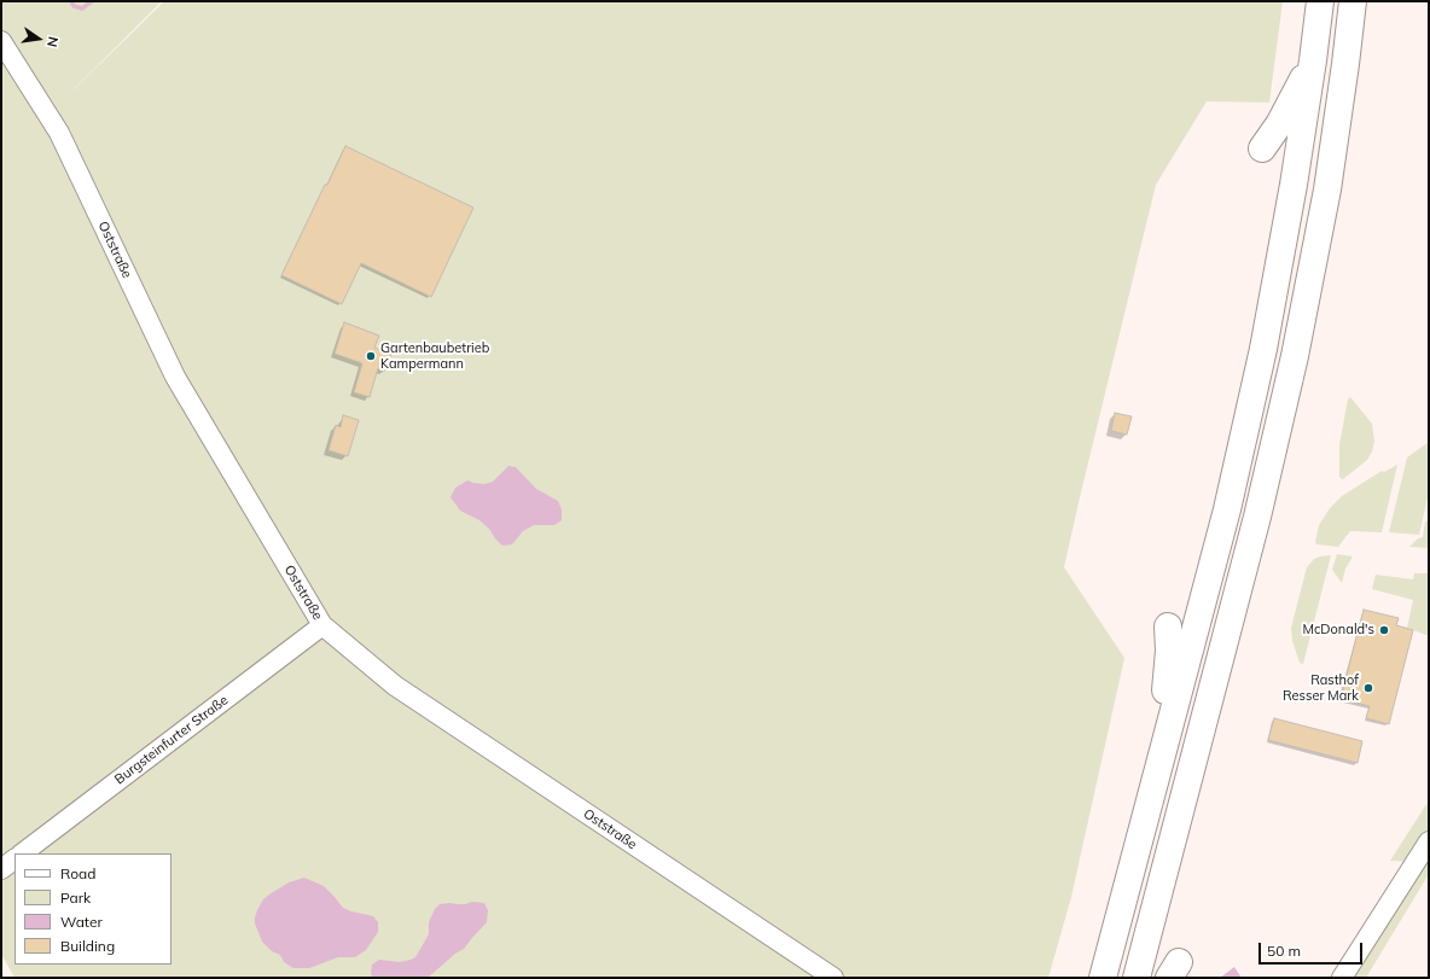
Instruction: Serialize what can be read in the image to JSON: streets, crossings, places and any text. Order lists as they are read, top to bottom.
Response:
{
  "streets": {
    "street": ["Oststraße", "Burgsteinfurter Straße"]
  },
  "crossings": [
    ["Oststraße", "Burgsteinfurter Straße"]
  ],
  "places": ["Gartenbaubetrieb Kampermann", "McDonald's", "Rasthof Resser Mark"],
  "legend": [
    "Road",
    "Park",
    "Water",
    "Building"
  ],
  "scale_bar": "50 m",
  "north": "right"
}
